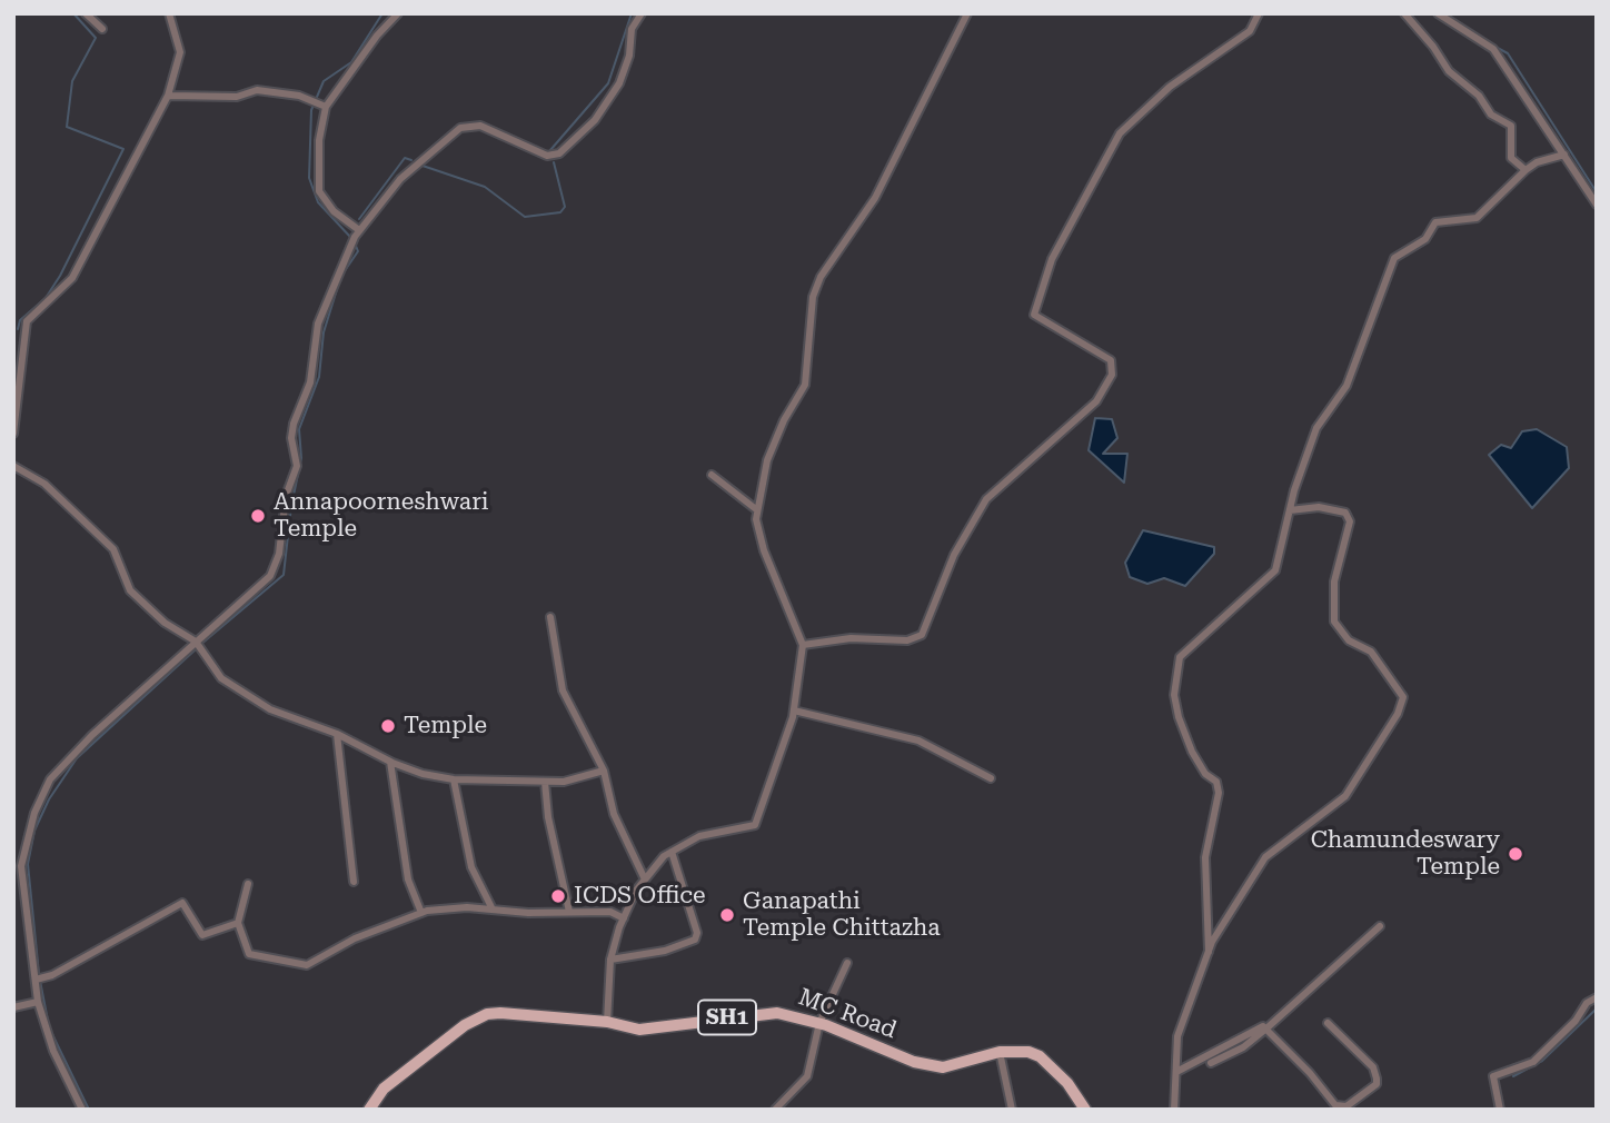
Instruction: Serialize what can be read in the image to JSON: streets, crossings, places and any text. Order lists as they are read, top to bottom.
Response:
{
  "streets": {
    "main road": ["MC Road", "SH1"]
  },
  "places": [
    "Annapoorneshwari Temple",
    "Temple",
    "Chamundeswary Temple",
    "ICDS Office",
    "Ganapathi Temple Chittazha"
  ]
}
